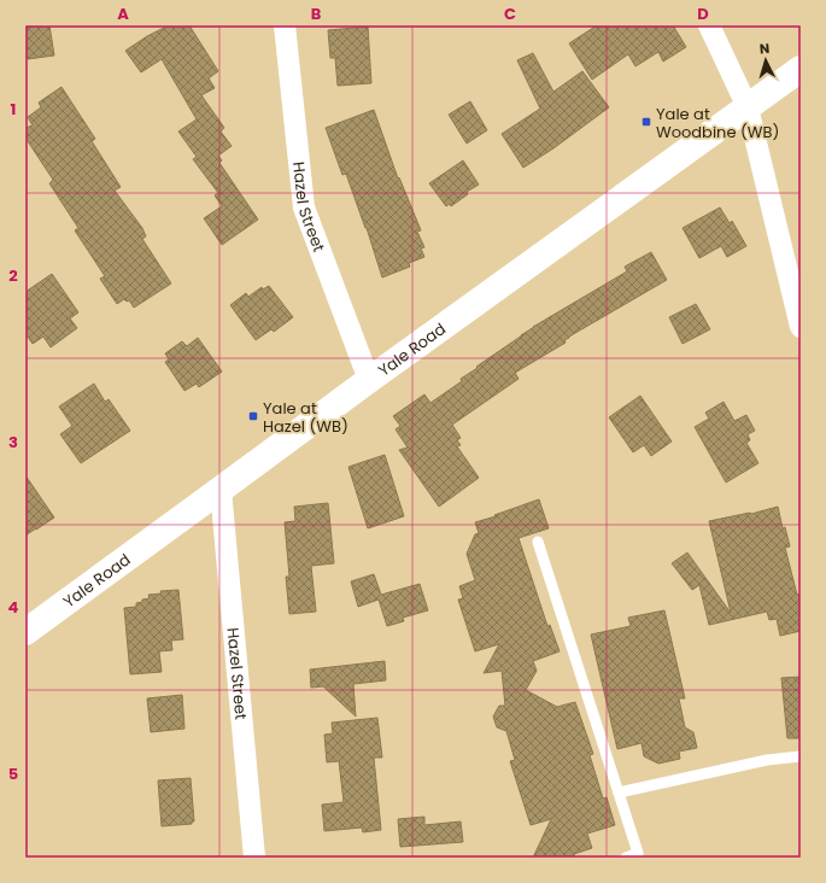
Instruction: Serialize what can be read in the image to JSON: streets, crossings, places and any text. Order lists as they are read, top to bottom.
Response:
{
  "streets": {
    "main road": ["Yale Road"],
    "street": ["Hazel Street"]
  },
  "crossings": [
    ["Hazel Street", "Yale Road"]
  ],
  "places": {
    "transit": ["Yale at Woodbine (WB)", "Yale at Hazel (WB)"]
  },
  "north": "top",
  "grid": {
    "columns": [
      "A",
      "B",
      "C",
      "D"
    ],
    "rows": [
      "1",
      "2",
      "3",
      "4",
      "5"
    ]
  }
}
